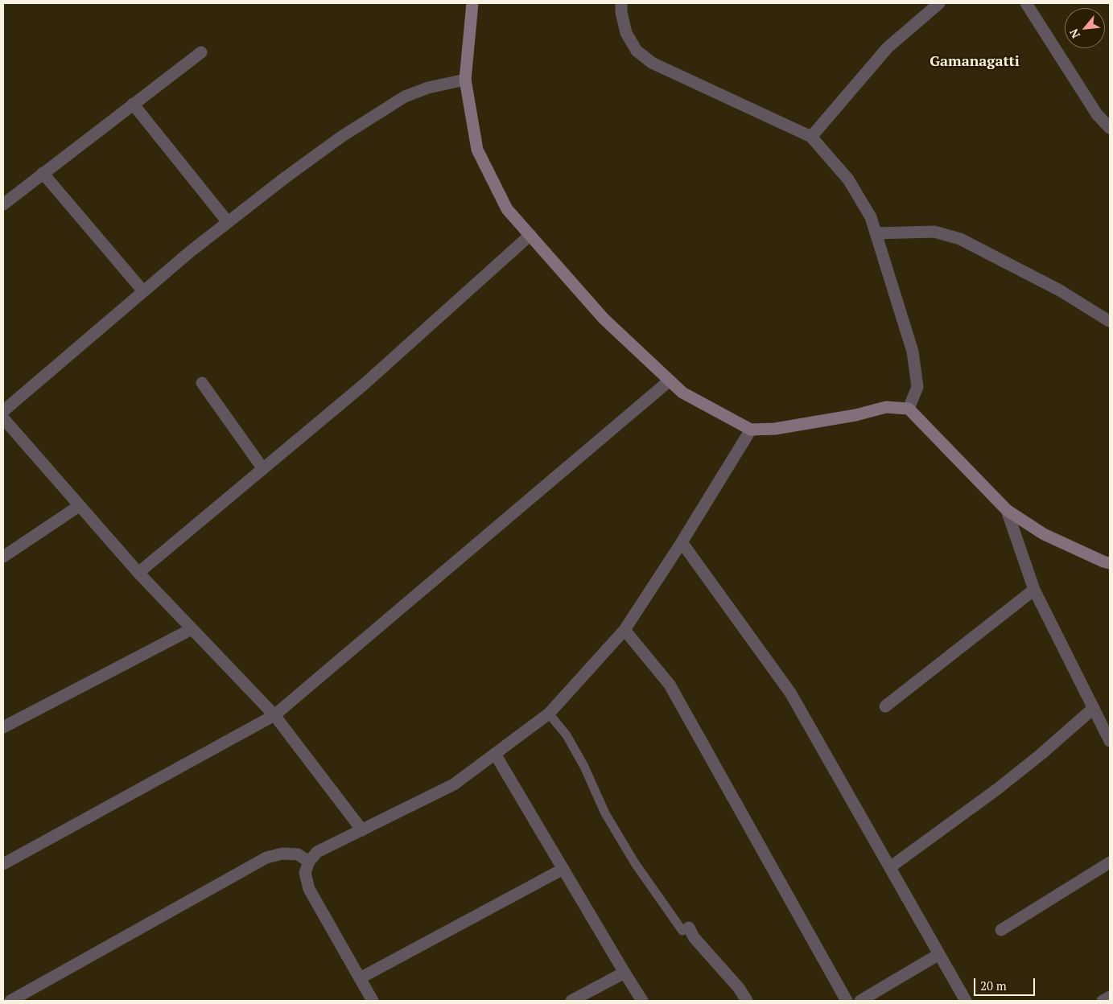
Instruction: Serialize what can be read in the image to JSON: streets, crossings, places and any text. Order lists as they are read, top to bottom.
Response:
{
  "districts": ["Gamanagatti"],
  "scale_bar": "20 m",
  "north": "bottom left"
}
